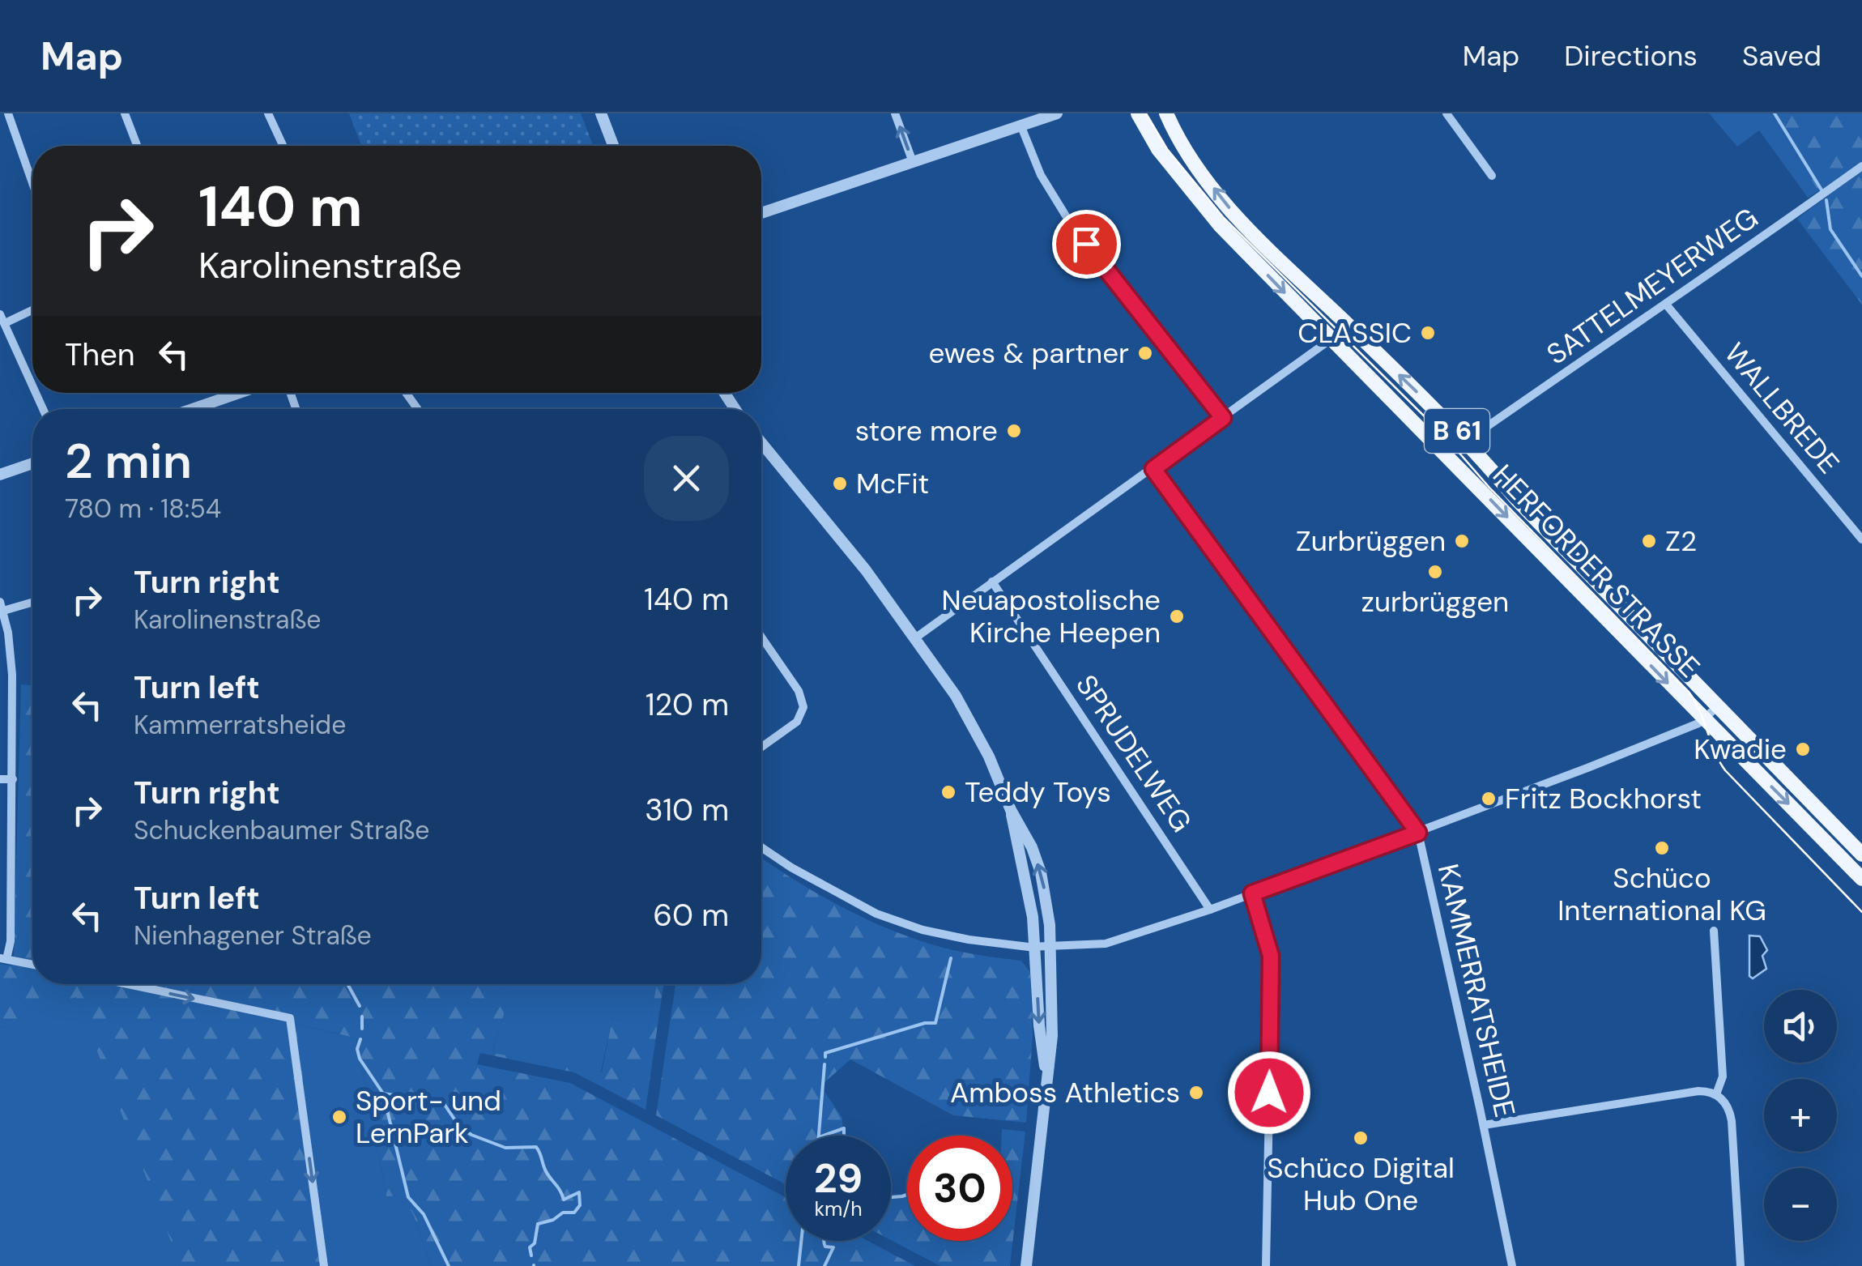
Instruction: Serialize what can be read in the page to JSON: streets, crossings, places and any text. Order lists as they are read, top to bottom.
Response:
{
  "streets": {
    "main road": ["B 61", "HERFORDER STRASSE"],
    "street": [
      "SATTELMEYERWEG",
      "WALLBREDE",
      "SPRUDELWEG",
      "KAMMERRATSHEIDE"
    ]
  },
  "crossings": [
    ["SATTELMEYERWEG", "WALLBREDE"],
    ["SATTELMEYERWEG", "HERFORDER STRASSE"]
  ],
  "places": [
    "CLASSIC",
    "ewes & partner",
    "store more",
    "McFit",
    "Zurbrüggen",
    "Z2",
    "zurbrüggen",
    "Neuapostolische Kirche Heepen",
    "Kwadie",
    "Teddy Toys",
    "Fritz Bockhorst",
    "Schüco International KG",
    "Amboss Athletics",
    "Sport- und LernPark",
    "Schüco Digital Hub One"
  ],
  "page": {
    "header": "Map",
    "nav": ["Map", "Directions", "Saved"],
    "turn": ["140 m", "Karolinenstraße"],
    "then": "Then",
    "heading": ["2 min", "780 m · 18:54"],
    "list": [
      {
        "name": "Turn right",
        "note": "Karolinenstraße",
        "value": "140 m"
      },
      {
        "name": "Turn left",
        "note": "Kammerratsheide",
        "value": "120 m"
      },
      {
        "name": "Turn right",
        "note": "Schuckenbaumer Straße",
        "value": "310 m"
      },
      {
        "name": "Turn left",
        "note": "Nienhagener Straße",
        "value": "60 m"
      }
    ],
    "map_buttons": ["+", "−"],
    "speed": "29 km/h",
    "limit": "30"
  }
}
